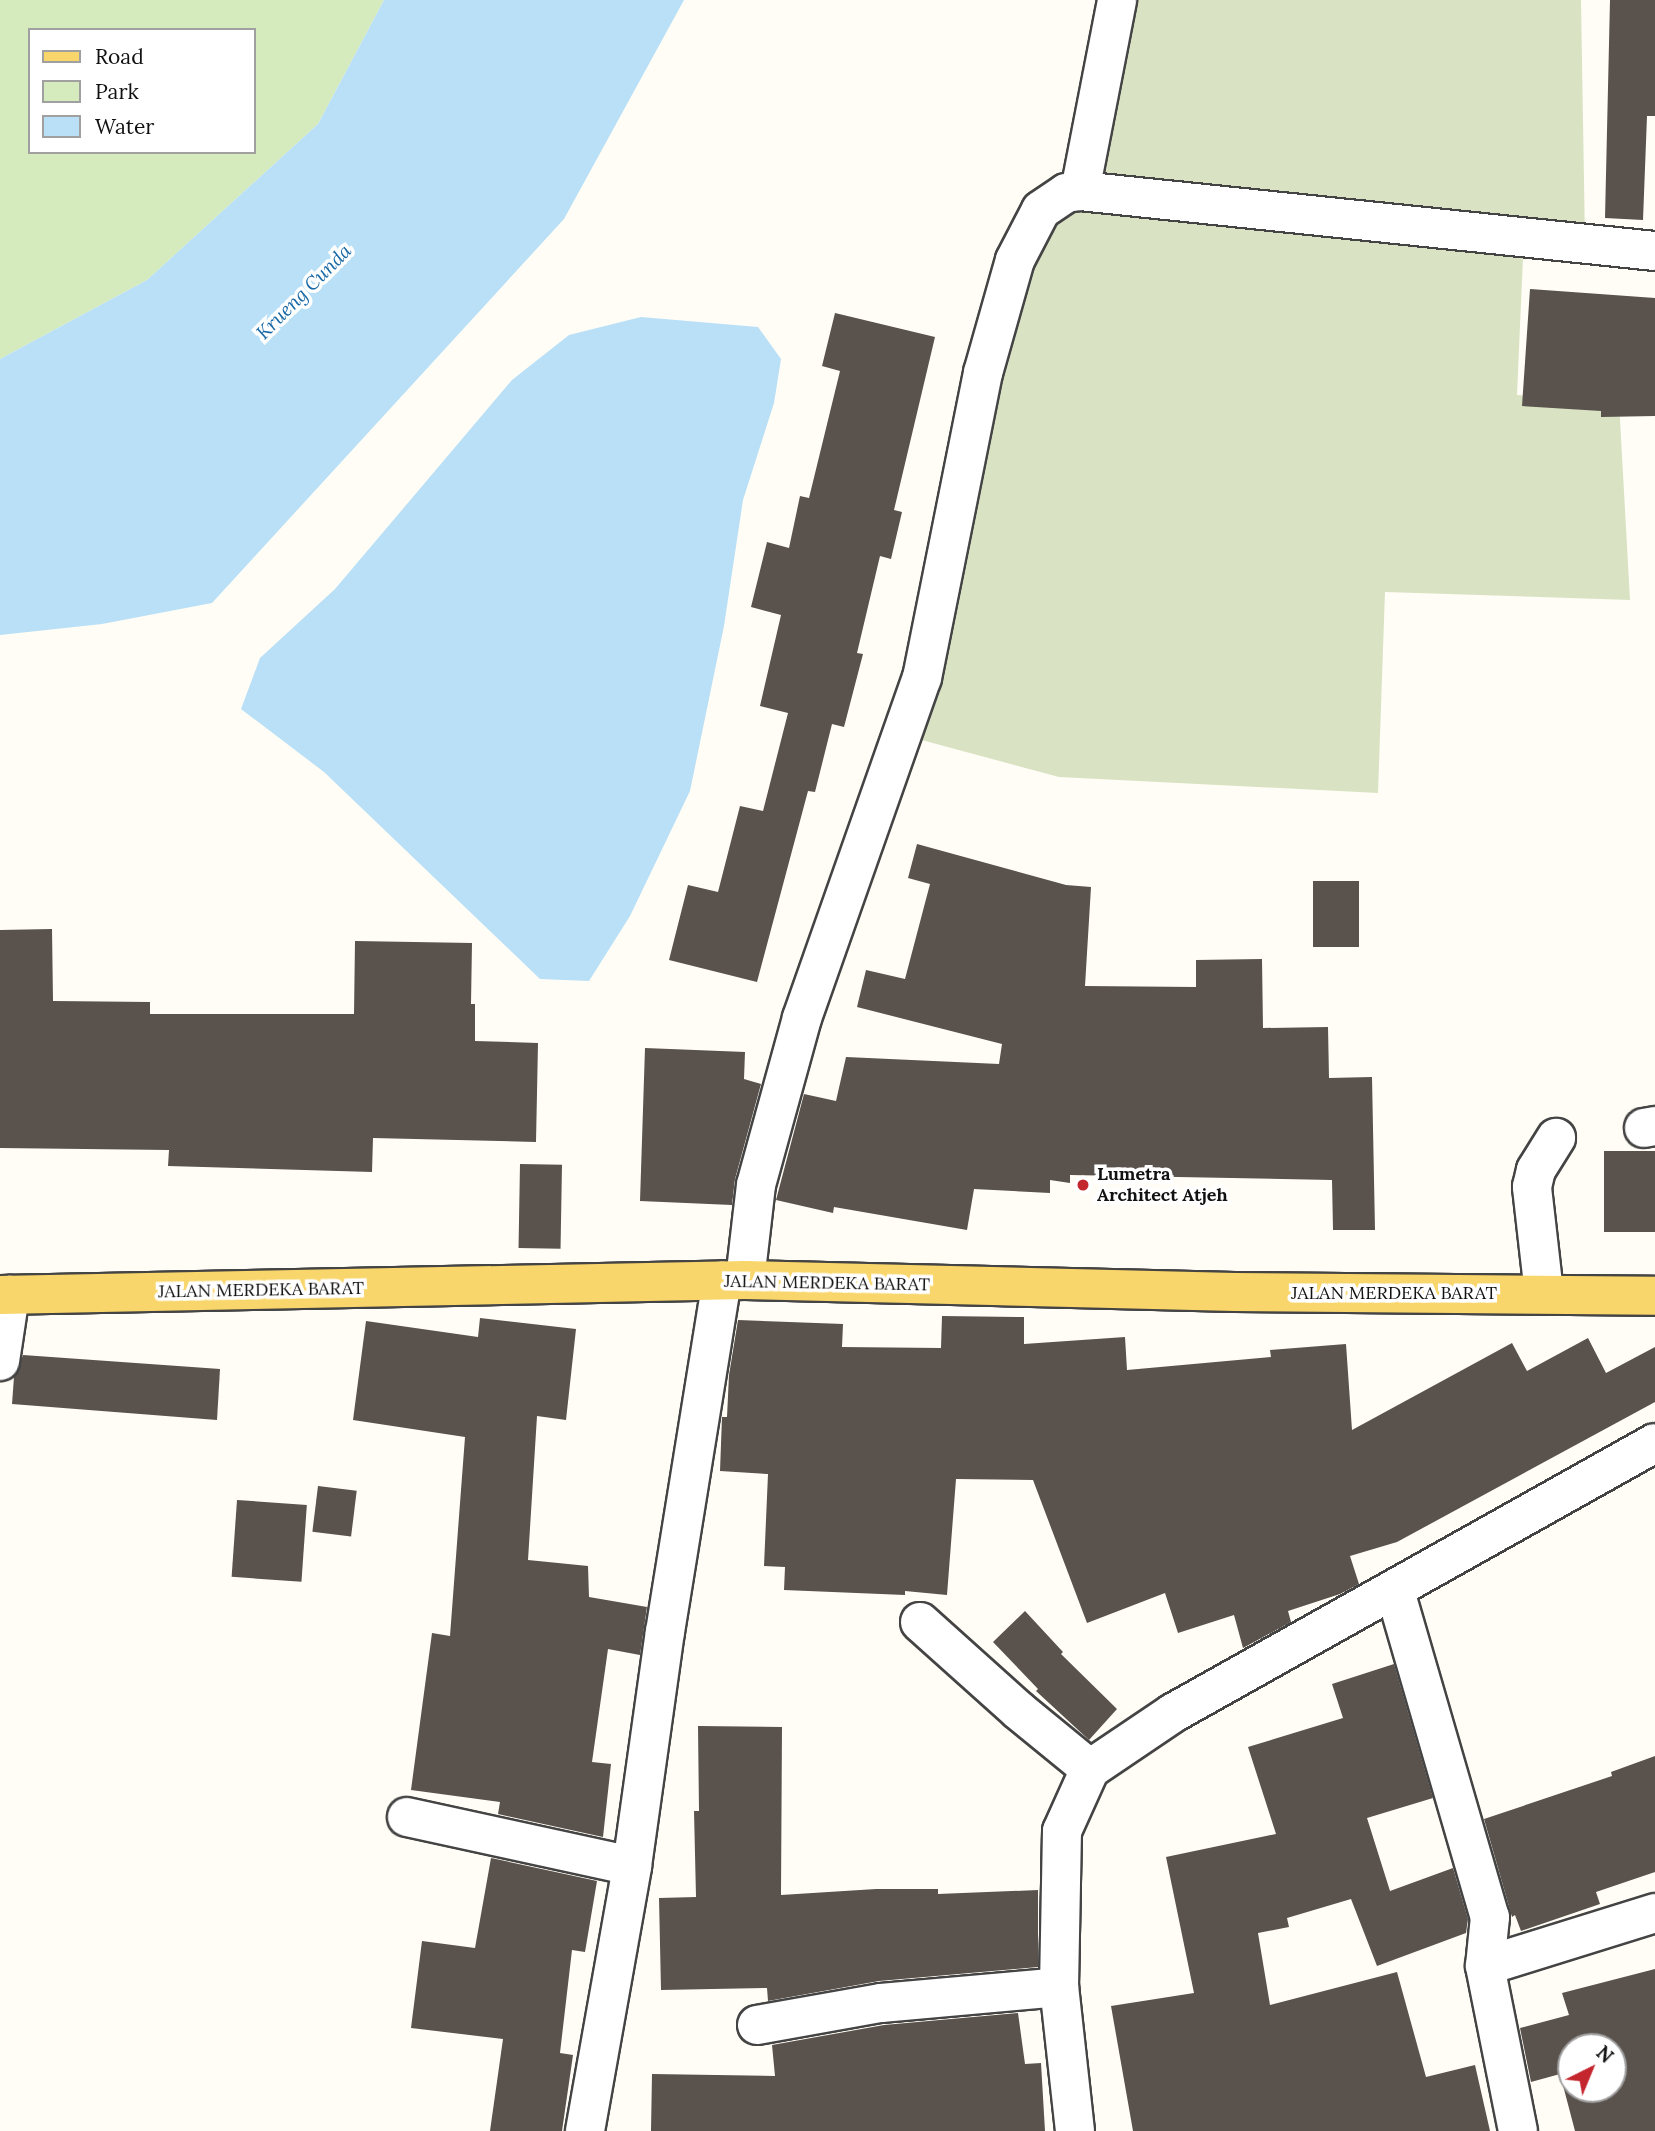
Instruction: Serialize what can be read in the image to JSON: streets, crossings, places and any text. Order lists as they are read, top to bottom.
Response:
{
  "streets": {
    "main road": ["JALAN MERDEKA BARAT"]
  },
  "water": ["Krueng Cunda"],
  "places": ["Lumetra Architect Atjeh"],
  "legend": ["Road", "Park", "Water"],
  "north": "top right"
}
